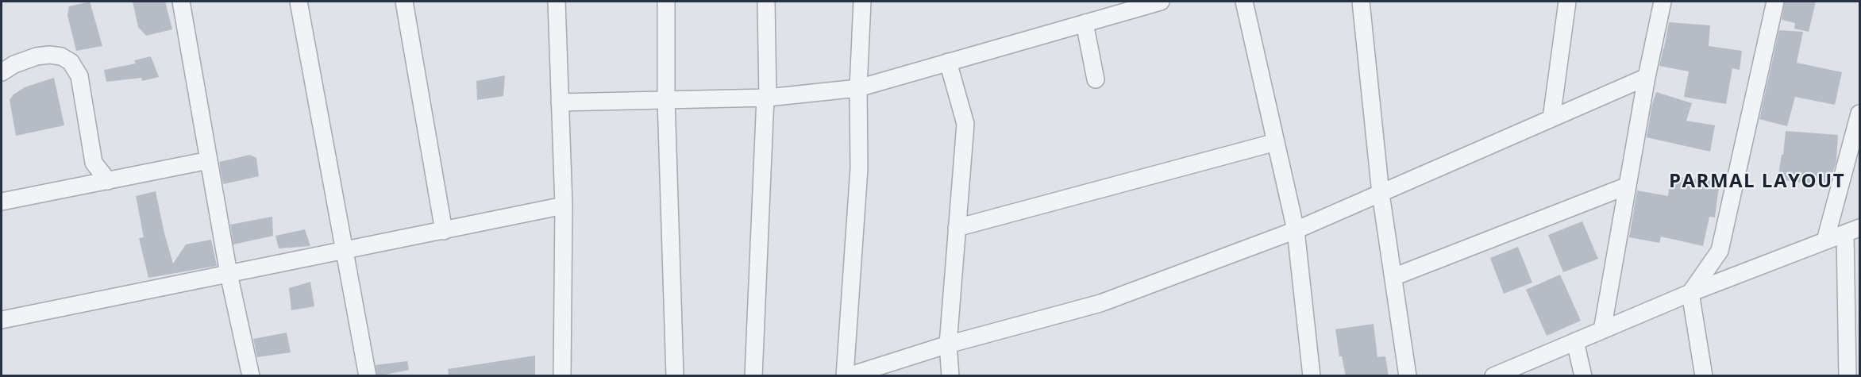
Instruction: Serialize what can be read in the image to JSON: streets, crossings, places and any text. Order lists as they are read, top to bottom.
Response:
{
  "districts": ["PARMAL LAYOUT"]
}
